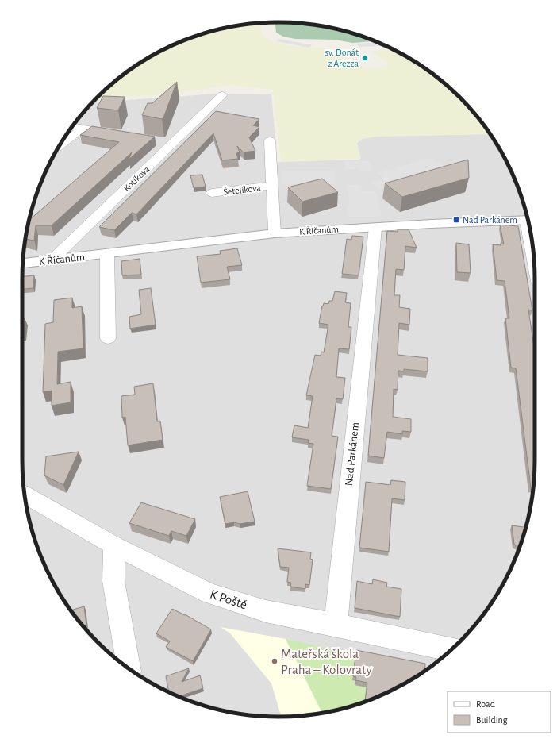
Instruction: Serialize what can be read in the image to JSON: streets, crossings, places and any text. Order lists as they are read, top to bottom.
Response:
{
  "streets": {
    "street": [
      "Kotíkova",
      "Šetelíkova",
      "K Říčanům",
      "Nad Parkánem",
      "K Poště"
    ]
  },
  "crossings": [
    ["Kotíkova", "K Říčanům"],
    ["Šetelíkova", "K Říčanům"],
    ["K Říčanům", "Nad Parkánem"],
    ["Nad Parkánem", "K Poště"]
  ],
  "places": {
    "other": ["sv. Donát z Arezza", "Mateřská škola Praha – Kolovraty"],
    "transit": ["Nad Parkánem"]
  },
  "legend": ["Road", "Building"]
}
